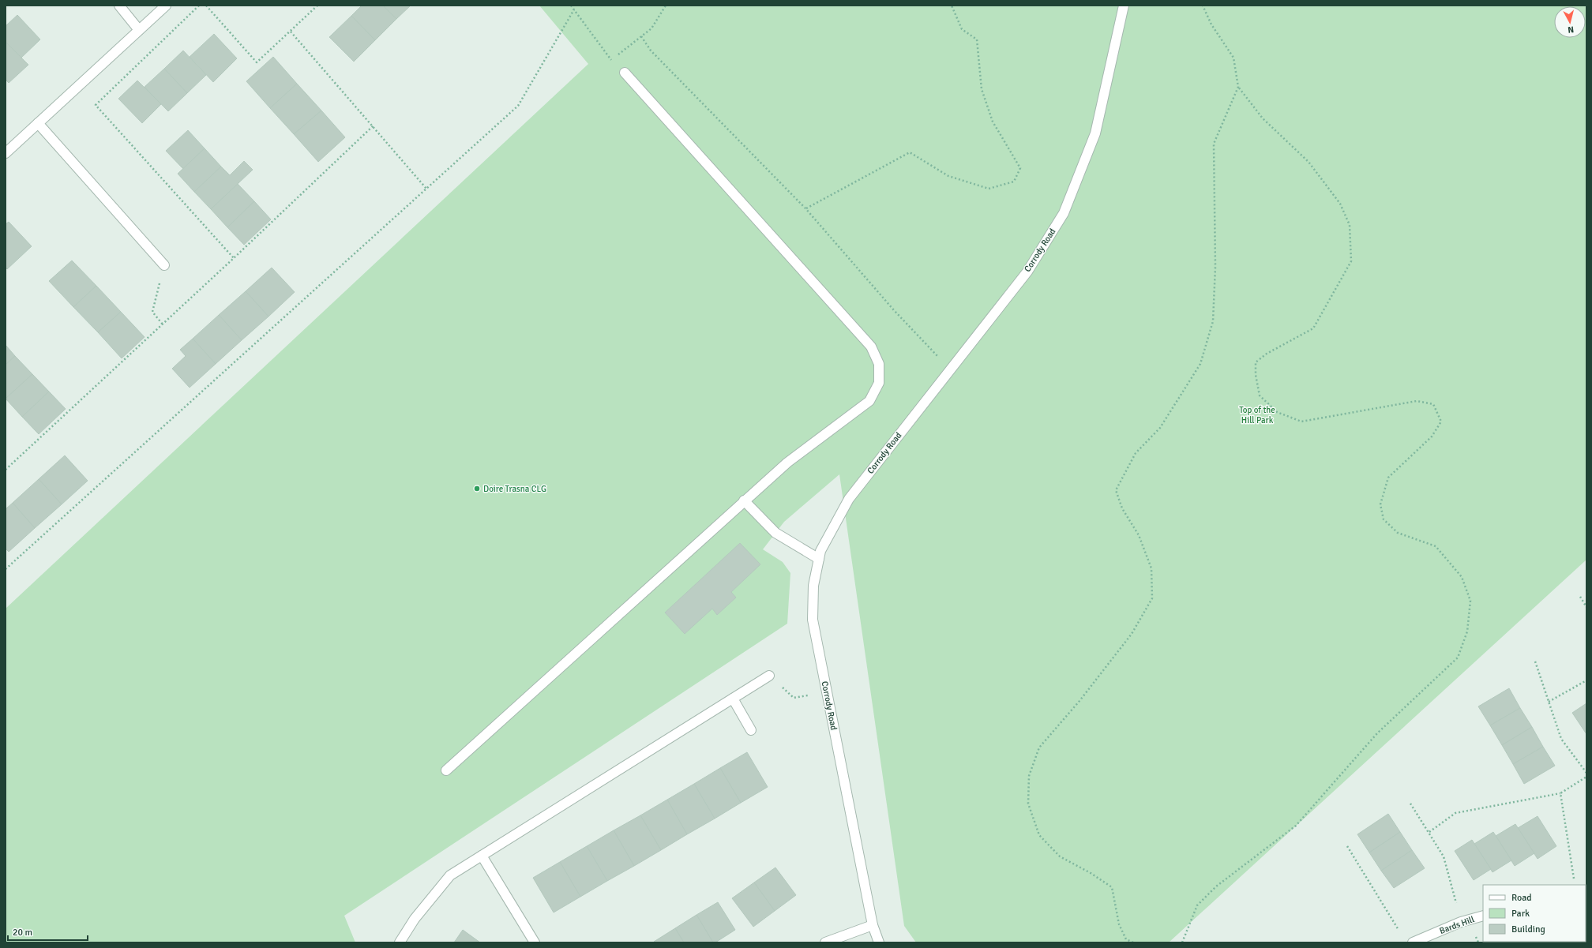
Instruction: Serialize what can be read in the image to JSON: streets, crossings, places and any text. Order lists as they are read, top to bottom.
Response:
{
  "streets": {
    "street": ["Corrody Road", "Bards Hill"]
  },
  "parks": ["Top of the Hill Park"],
  "places": ["Doire Trasna CLG"],
  "legend": ["Road", "Park", "Building"],
  "scale_bar": "20 m",
  "north": "bottom"
}
